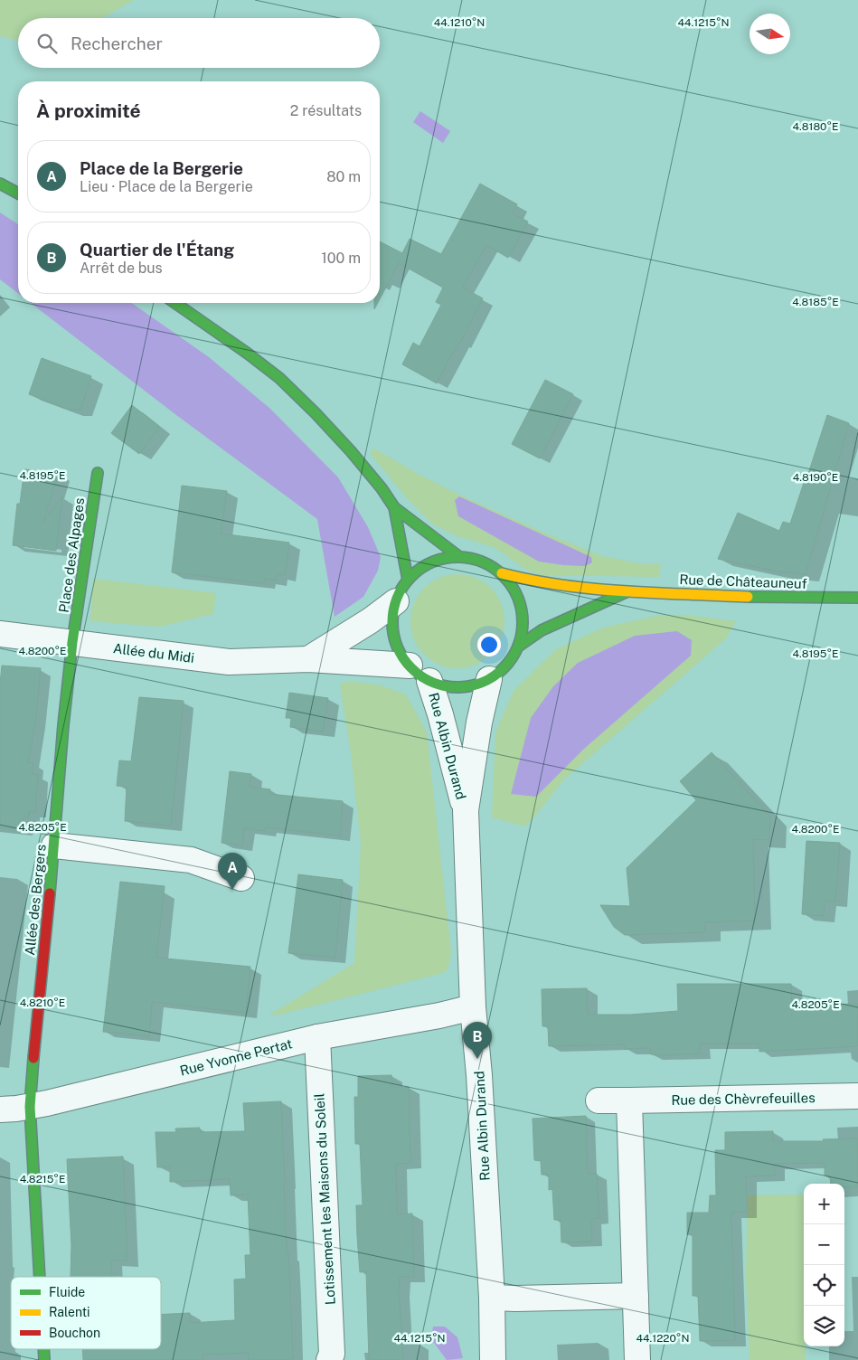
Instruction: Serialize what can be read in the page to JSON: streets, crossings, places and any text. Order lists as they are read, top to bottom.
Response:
{
  "streets": {
    "main road": ["Place des Alpages", "Rue de Châteauneuf", "Allée des Bergers"],
    "street": [
      "Allée du Midi",
      "Rue Albin Durand",
      "Rue Yvonne Pertat",
      "Rue des Chèvrefeuilles",
      "Lotissement les Maisons du Soleil"
    ]
  },
  "crossings": [
    ["Place des Alpages", "Allée du Midi"],
    ["Place des Alpages", "Allée des Bergers"],
    ["Rue de Châteauneuf", "Allée du Midi"],
    ["Rue de Châteauneuf", "Rue Albin Durand"],
    ["Allée du Midi", "Rue Albin Durand"],
    ["Allée du Midi", "Allée des Bergers"],
    ["Rue Albin Durand", "Rue Yvonne Pertat"],
    ["Allée des Bergers", "Rue Yvonne Pertat"],
    ["Rue Yvonne Pertat", "Lotissement les Maisons du Soleil"]
  ],
  "legend": ["Fluide", "Ralenti", "Bouchon"],
  "north": "right",
  "page": {
    "search": "Rechercher",
    "heading": ["À proximité", "2 résultats"],
    "list": [
      {
        "mark": "A",
        "name": "Place de la Bergerie",
        "note": "Lieu · Place de la Bergerie",
        "value": "80 m"
      },
      {
        "mark": "B",
        "name": "Quartier de l'Étang",
        "note": "Arrêt de bus",
        "value": "100 m"
      }
    ],
    "pins": ["A", "B"],
    "map_buttons": ["+", "−"]
  },
  "coordinates": [
    "44.1210°N",
    "44.1215°N",
    "4.8180°E",
    "4.8185°E",
    "4.8195°E",
    "4.8190°E",
    "4.8200°E",
    "4.8205°E",
    "4.8210°E",
    "4.8215°E",
    "44.1220°N"
  ]
}
